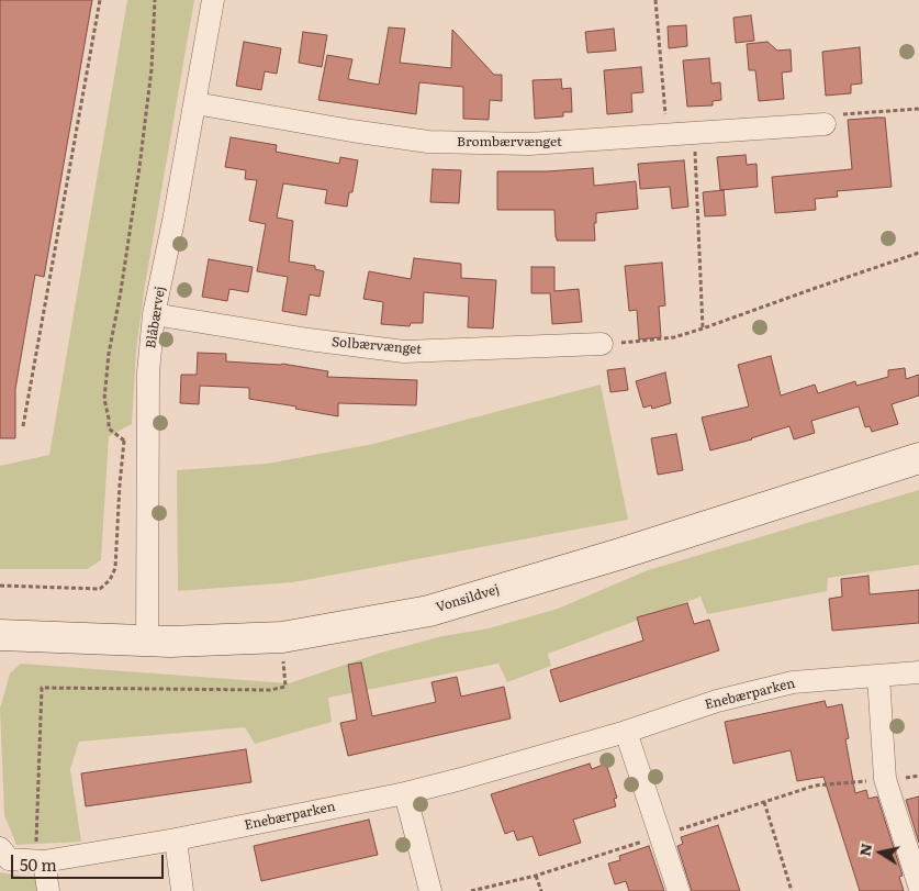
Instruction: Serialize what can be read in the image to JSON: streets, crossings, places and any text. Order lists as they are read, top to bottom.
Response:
{
  "streets": {
    "main road": ["Vonsildvej"],
    "street": [
      "Brombærvænget",
      "Blåbærvej",
      "Solbærvænget",
      "Enebærparken"
    ]
  },
  "crossings": [
    ["Brombærvænget", "Blåbærvej"],
    ["Blåbærvej", "Solbærvænget"],
    ["Blåbærvej", "Vonsildvej"]
  ],
  "scale_bar": "50 m",
  "north": "left"
}
